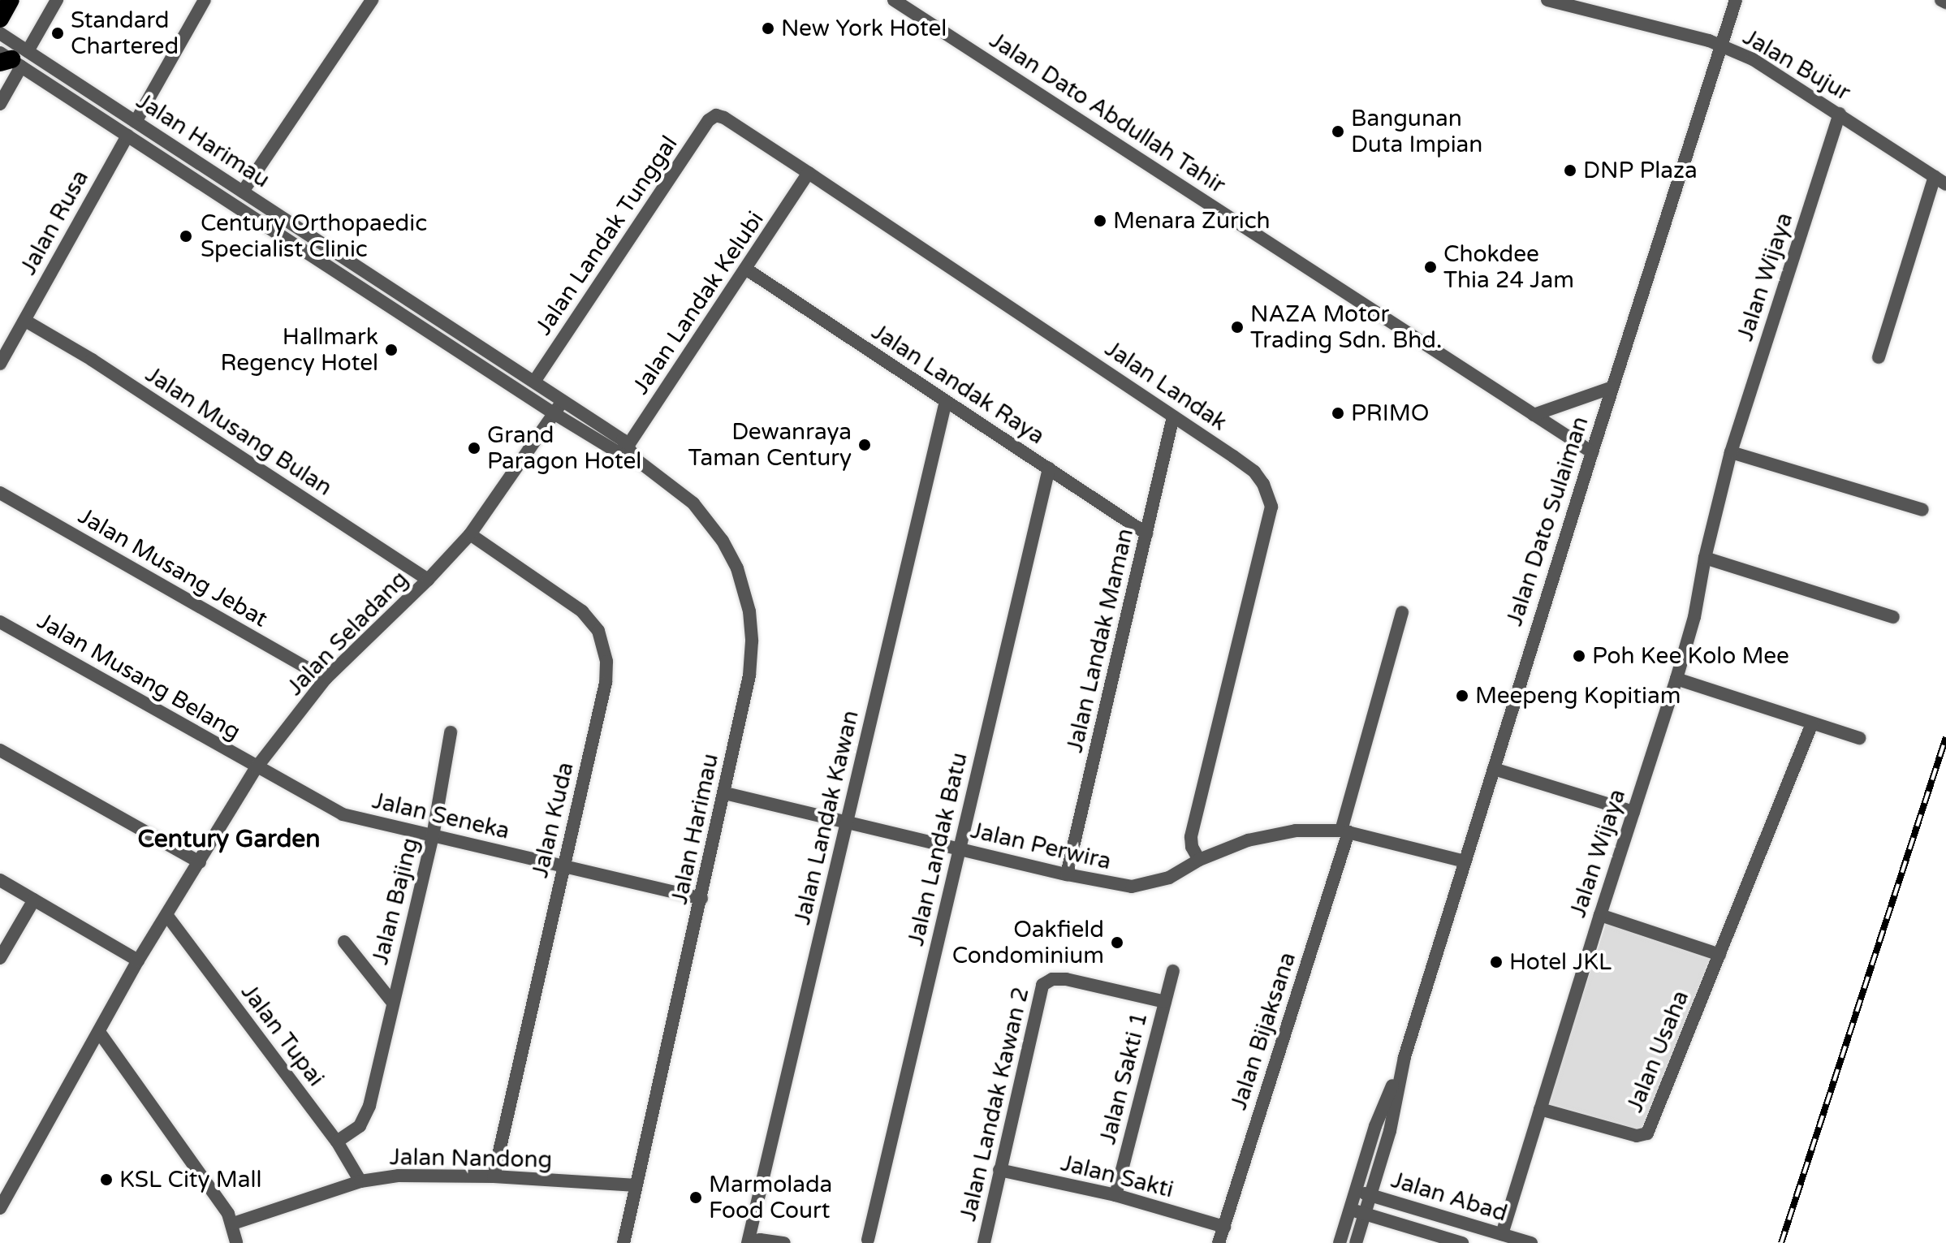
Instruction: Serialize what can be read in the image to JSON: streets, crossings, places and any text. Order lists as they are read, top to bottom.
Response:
{
  "streets": {
    "street": [
      "Jalan Bujur",
      "Jalan Dato Abdullah Tahir",
      "Jalan Harimau",
      "Jalan Rusa",
      "Jalan Landak Tunggal",
      "Jalan Wijaya",
      "Jalan Landak Kelubi",
      "Jalan Landak Raya",
      "Jalan Landak",
      "Jalan Musang Bulan",
      "Jalan Dato Sulaiman",
      "Jalan Musang Jebat",
      "Jalan Seladang",
      "Jalan Landak Maman",
      "Jalan Musang Belang",
      "Jalan Seneka",
      "Jalan Landak Kawan",
      "Jalan Kuda",
      "Jalan Perwira",
      "Jalan Landak Batu",
      "Jalan Bajing",
      "Jalan Bijaksana",
      "Jalan Tupai",
      "Jalan Usaha",
      "Jalan Sakti 1",
      "Jalan Landak Kawan 2",
      "Jalan Nandong",
      "Jalan Sakti",
      "Jalan Abad"
    ]
  },
  "crossings": [
    ["Jalan Bujur", "Jalan Wijaya"],
    ["Jalan Bujur", "Jalan Dato Sulaiman"],
    ["Jalan Dato Abdullah Tahir", "Jalan Dato Sulaiman"],
    ["Jalan Harimau", "Jalan Rusa"],
    ["Jalan Harimau", "Jalan Landak Tunggal"],
    ["Jalan Harimau", "Jalan Landak Kelubi"],
    ["Jalan Harimau", "Jalan Seladang"],
    ["Jalan Harimau", "Jalan Seneka"],
    ["Jalan Harimau", "Jalan Perwira"],
    ["Jalan Harimau", "Jalan Nandong"],
    ["Jalan Rusa", "Jalan Musang Bulan"],
    ["Jalan Landak Tunggal", "Jalan Landak"],
    ["Jalan Wijaya", "Jalan Usaha"],
    ["Jalan Wijaya", "Jalan Abad"],
    ["Jalan Landak Kelubi", "Jalan Landak Raya"],
    ["Jalan Landak Kelubi", "Jalan Landak"],
    ["Jalan Landak Raya", "Jalan Landak Maman"],
    ["Jalan Landak Raya", "Jalan Landak Kawan"],
    ["Jalan Landak Raya", "Jalan Landak Batu"],
    ["Jalan Landak", "Jalan Landak Maman"],
    ["Jalan Landak", "Jalan Perwira"],
    ["Jalan Musang Bulan", "Jalan Seladang"],
    ["Jalan Dato Sulaiman", "Jalan Perwira"],
    ["Jalan Dato Sulaiman", "Jalan Abad"],
    ["Jalan Musang Jebat", "Jalan Seladang"],
    ["Jalan Seladang", "Jalan Musang Belang"],
    ["Jalan Seladang", "Jalan Seneka"],
    ["Jalan Seladang", "Jalan Kuda"],
    ["Jalan Seladang", "Jalan Tupai"],
    ["Jalan Landak Maman", "Jalan Perwira"],
    ["Jalan Musang Belang", "Jalan Seneka"],
    ["Jalan Seneka", "Jalan Kuda"],
    ["Jalan Seneka", "Jalan Bajing"],
    ["Jalan Landak Kawan", "Jalan Perwira"],
    ["Jalan Kuda", "Jalan Nandong"],
    ["Jalan Perwira", "Jalan Landak Batu"],
    ["Jalan Perwira", "Jalan Bijaksana"],
    ["Jalan Bajing", "Jalan Tupai"],
    ["Jalan Bijaksana", "Jalan Sakti"],
    ["Jalan Tupai", "Jalan Nandong"],
    ["Jalan Sakti 1", "Jalan Landak Kawan 2"],
    ["Jalan Sakti 1", "Jalan Sakti"],
    ["Jalan Landak Kawan 2", "Jalan Sakti"]
  ],
  "districts": ["Century Garden"],
  "places": [
    "New York Hotel",
    "Standard Chartered",
    "Bangunan Duta Impian",
    "DNP Plaza",
    "Menara Zurich",
    "Century Orthopaedic Specialist Clinic",
    "Chokdee Thia 24 Jam",
    "NAZA Motor Trading Sdn. Bhd.",
    "Hallmark Regency Hotel",
    "PRIMO",
    "Dewanraya Taman Century",
    "Grand Paragon Hotel",
    "Poh Kee Kolo Mee",
    "Meepeng Kopitiam",
    "Oakfield Condominium",
    "Hotel JKL",
    "KSL City Mall",
    "Marmolada Food Court"
  ]
}
